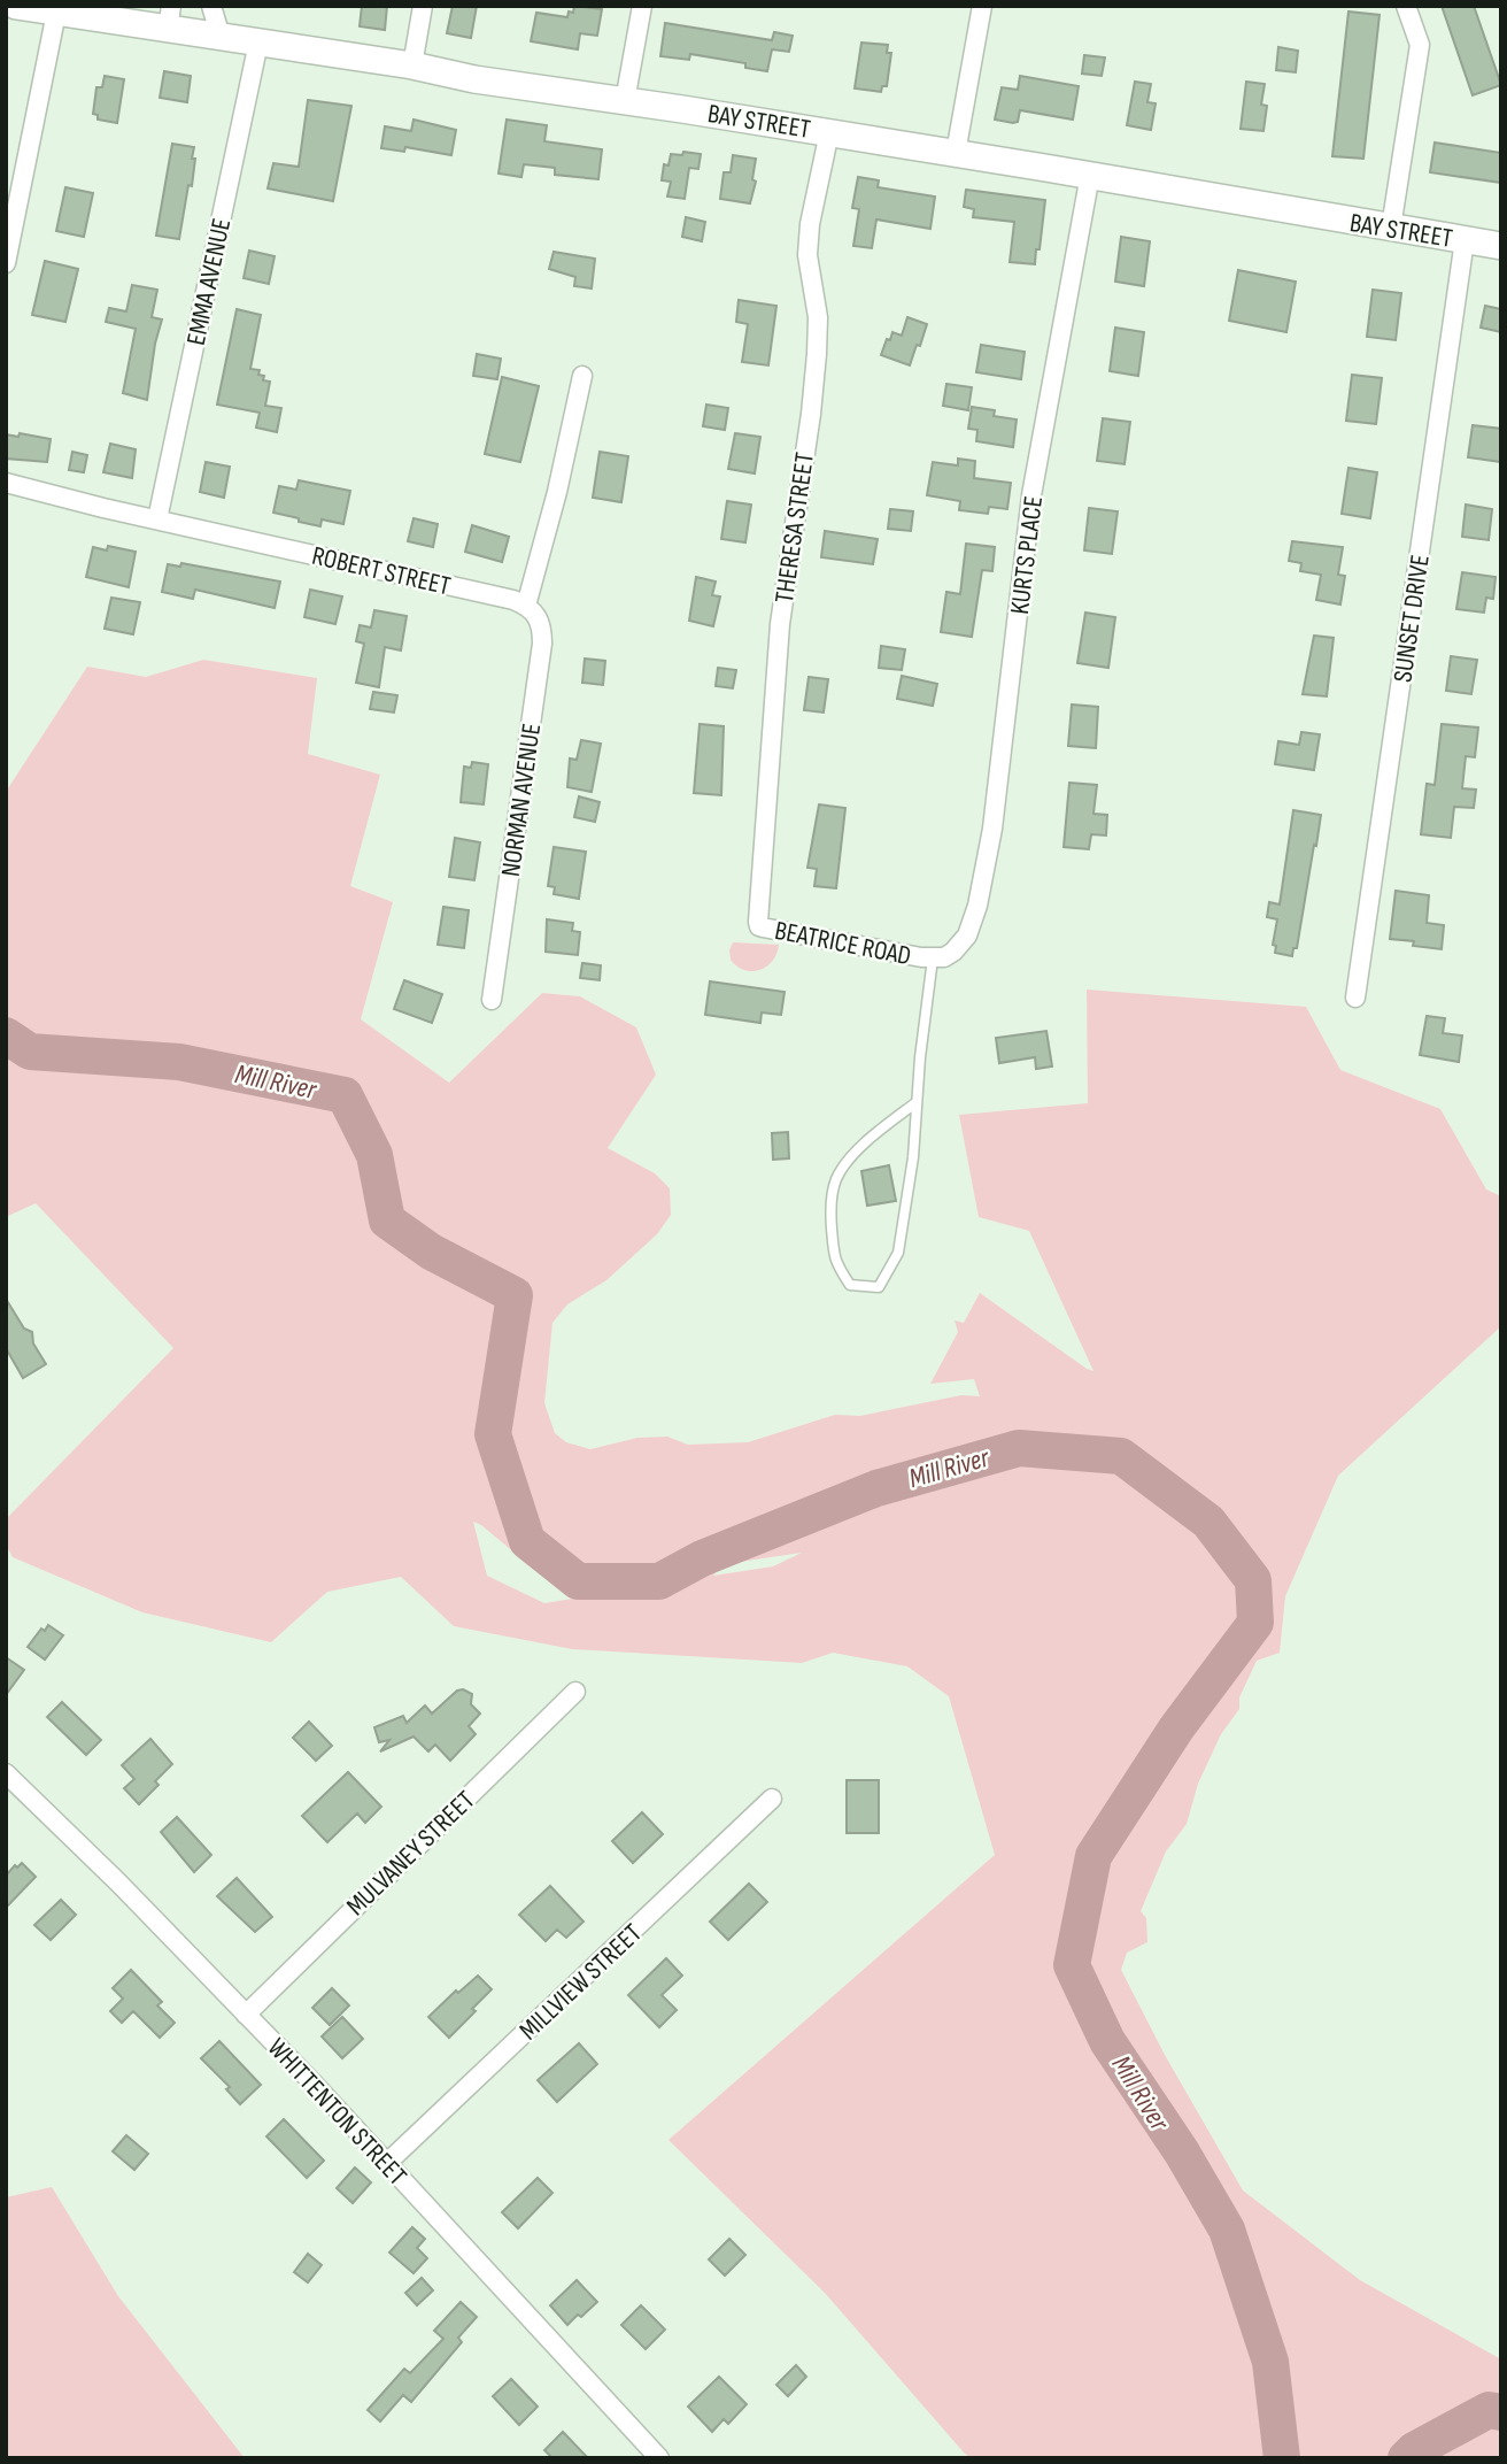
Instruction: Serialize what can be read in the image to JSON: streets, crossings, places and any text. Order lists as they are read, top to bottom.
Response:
{
  "streets": {
    "main road": ["BAY STREET"],
    "street": [
      "EMMA AVENUE",
      "THERESA STREET",
      "KURTS PLACE",
      "ROBERT STREET",
      "SUNSET DRIVE",
      "NORMAN AVENUE",
      "BEATRICE ROAD",
      "MULVANEY STREET",
      "MILLVIEW STREET",
      "WHITTENTON STREET"
    ]
  },
  "crossings": [
    ["BAY STREET", "EMMA AVENUE"],
    ["BAY STREET", "THERESA STREET"],
    ["BAY STREET", "KURTS PLACE"],
    ["BAY STREET", "SUNSET DRIVE"],
    ["EMMA AVENUE", "ROBERT STREET"],
    ["THERESA STREET", "BEATRICE ROAD"],
    ["KURTS PLACE", "BEATRICE ROAD"],
    ["ROBERT STREET", "NORMAN AVENUE"],
    ["MULVANEY STREET", "WHITTENTON STREET"],
    ["MILLVIEW STREET", "WHITTENTON STREET"]
  ],
  "water": ["Mill River"]
}
